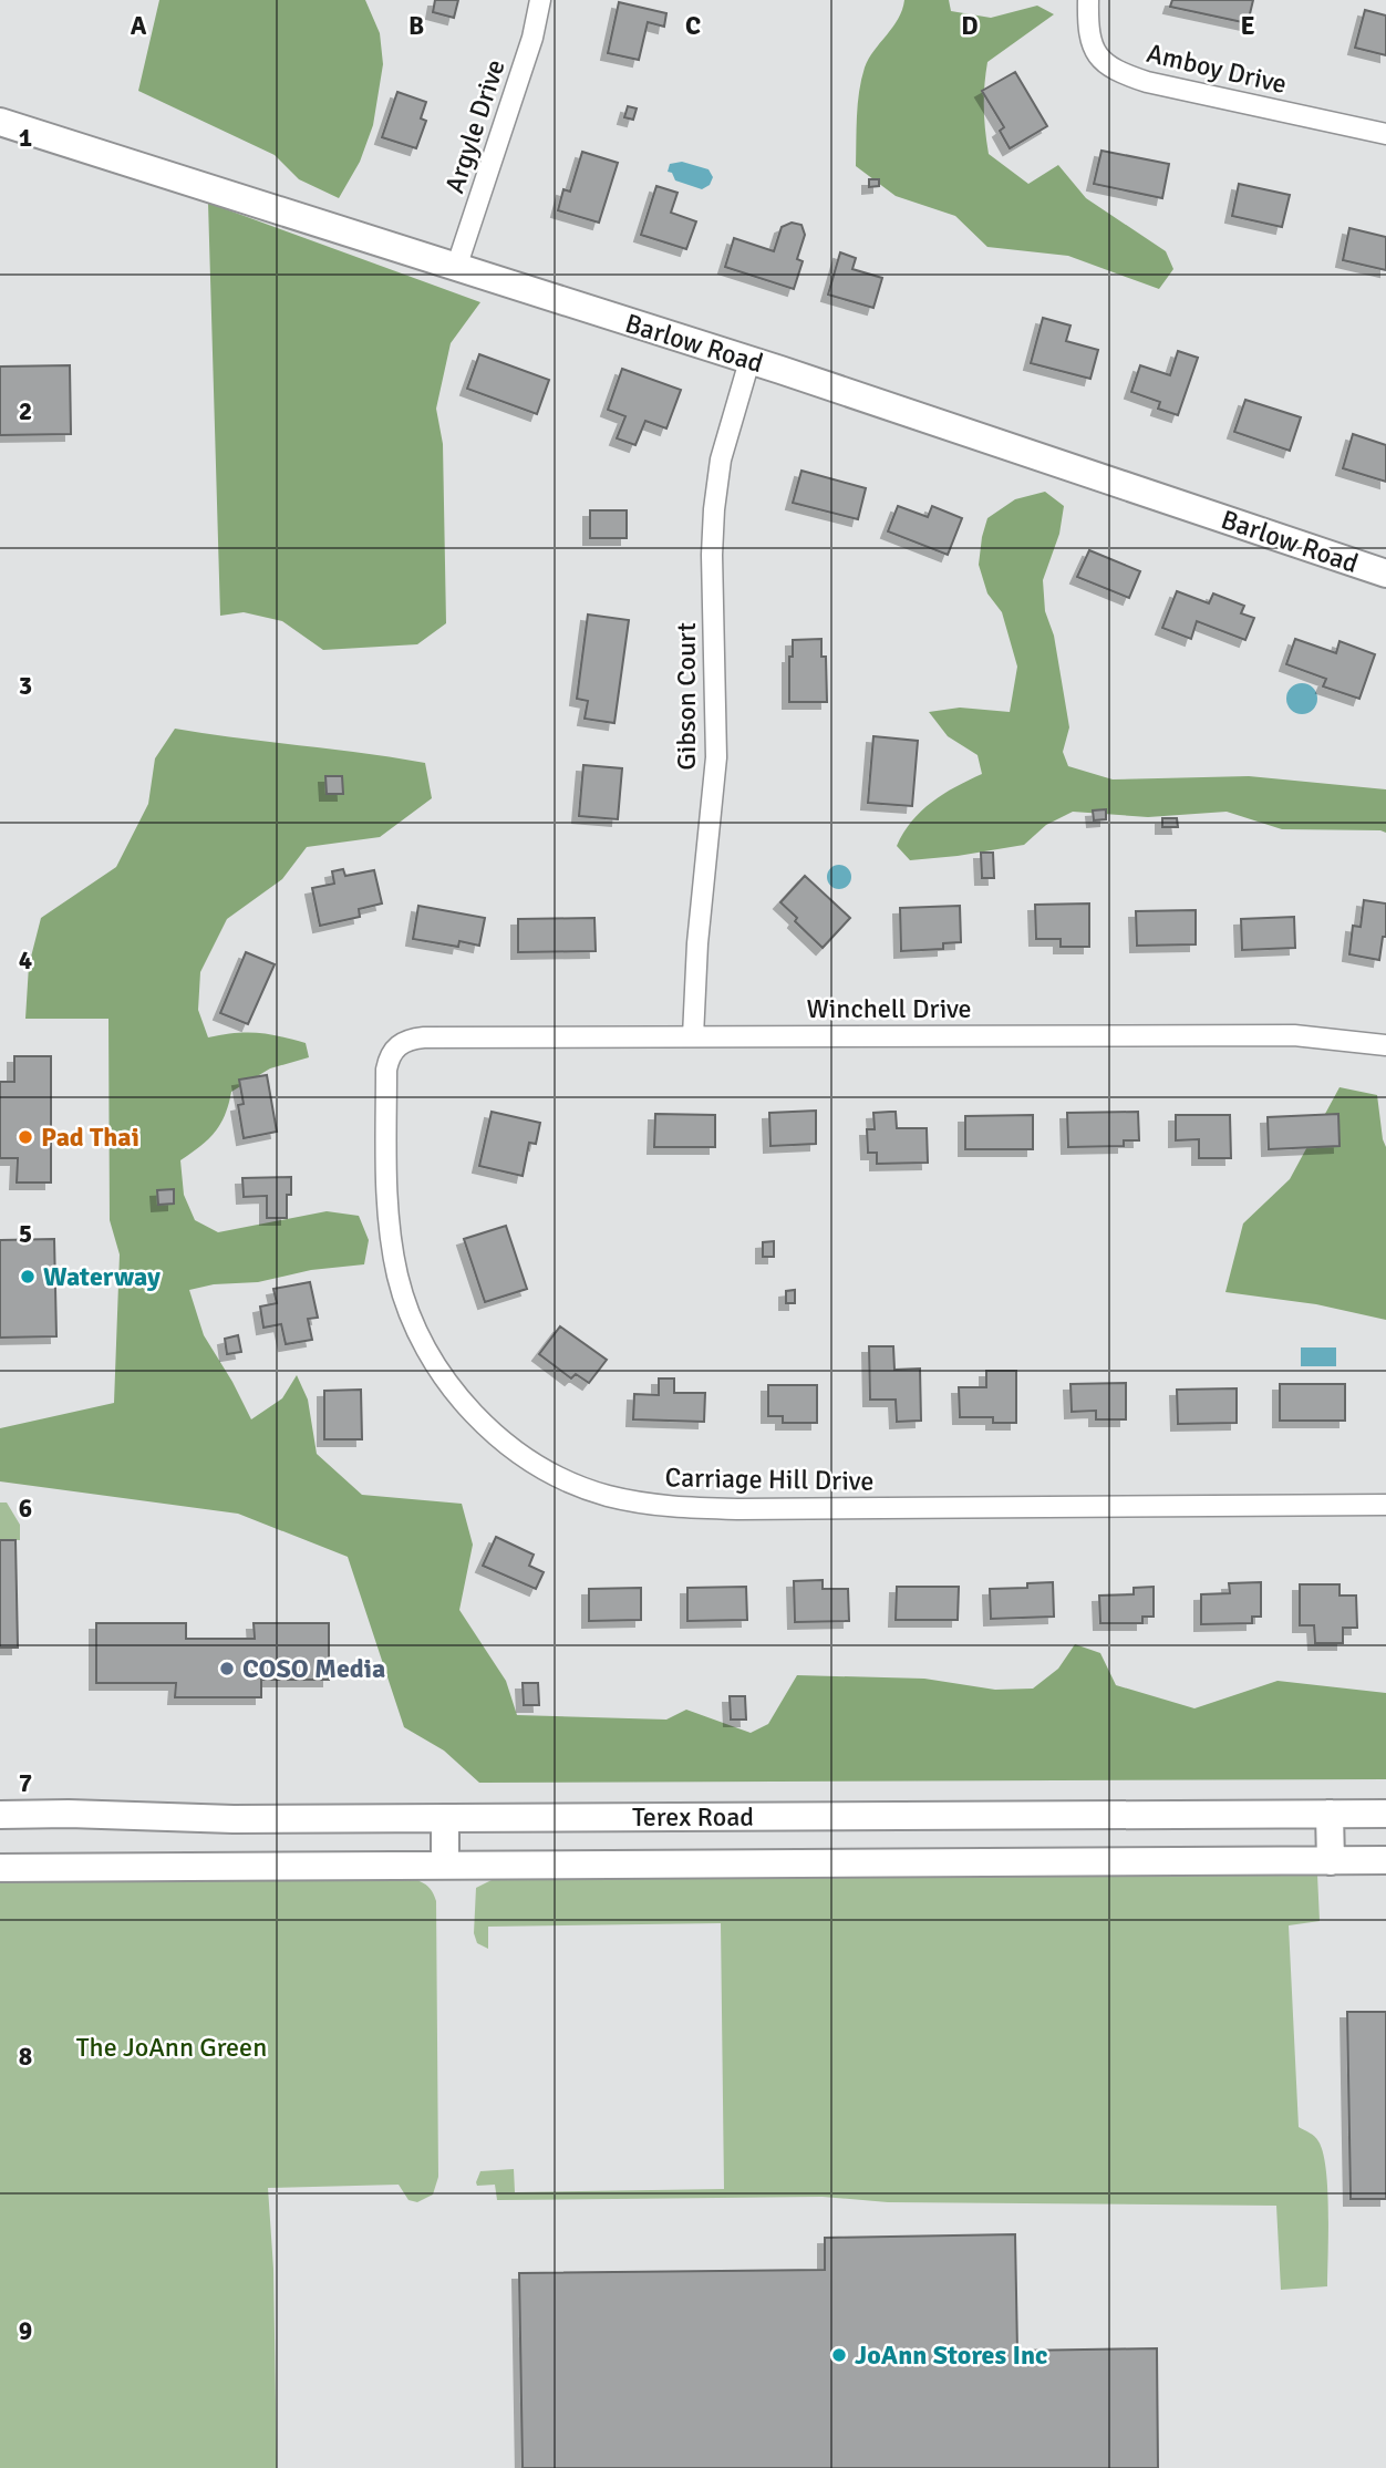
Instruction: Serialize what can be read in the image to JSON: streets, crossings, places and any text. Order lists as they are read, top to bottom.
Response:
{
  "streets": {
    "street": [
      "Amboy Drive",
      "Argyle Drive",
      "Barlow Road",
      "Gibson Court",
      "Winchell Drive",
      "Carriage Hill Drive",
      "Terex Road"
    ]
  },
  "crossings": [
    ["Argyle Drive", "Barlow Road"],
    ["Barlow Road", "Gibson Court"],
    ["Gibson Court", "Winchell Drive"],
    ["Winchell Drive", "Carriage Hill Drive"]
  ],
  "parks": ["The JoAnn Green"],
  "places": [
    "Pad Thai",
    "Waterway",
    "COSO Media",
    "JoAnn Stores Inc"
  ],
  "grid": {
    "columns": [
      "A",
      "B",
      "C",
      "D",
      "E"
    ],
    "rows": [
      "1",
      "2",
      "3",
      "4",
      "5",
      "6",
      "7",
      "8",
      "9"
    ]
  }
}
